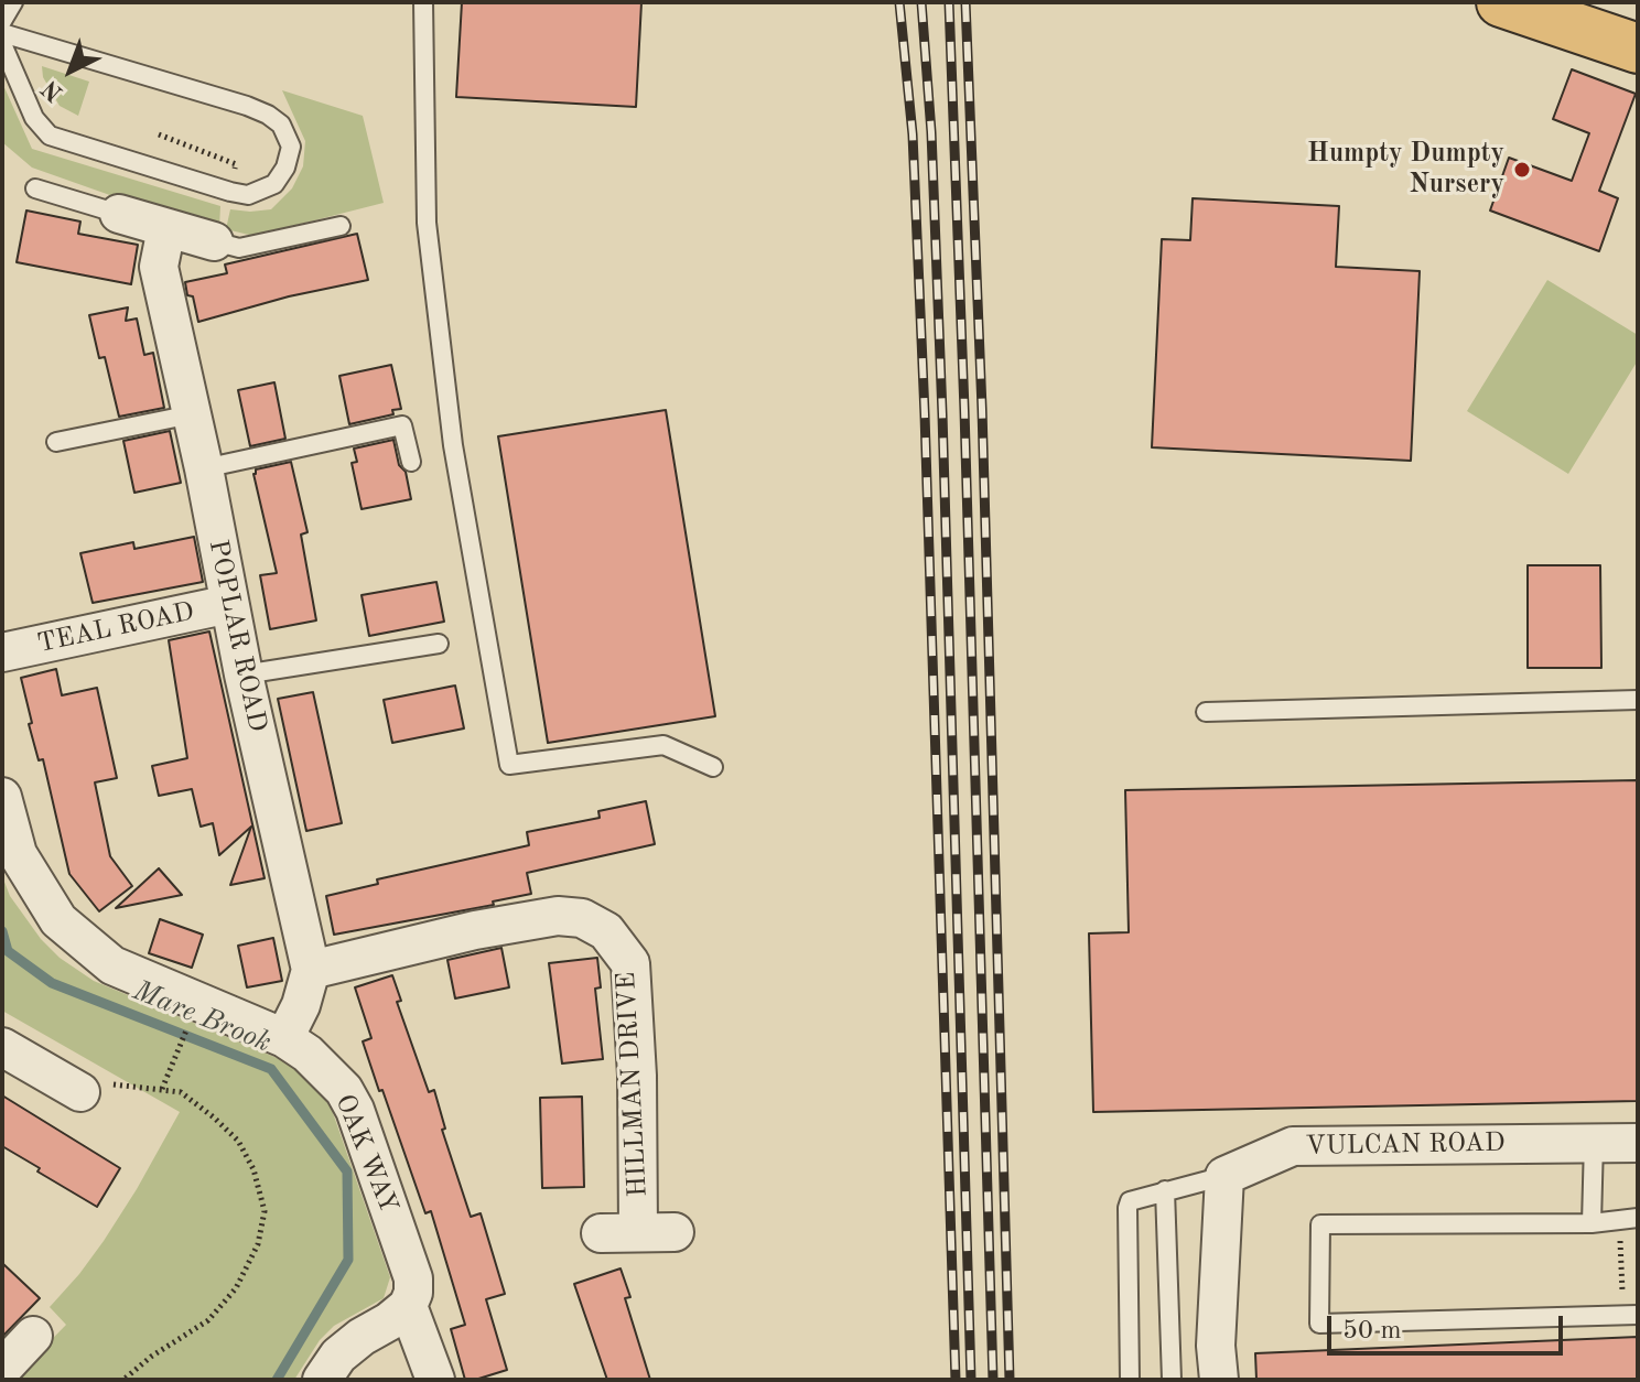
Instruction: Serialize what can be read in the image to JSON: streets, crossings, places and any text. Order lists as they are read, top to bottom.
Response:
{
  "streets": {
    "street": [
      "TEAL ROAD",
      "POPLAR ROAD",
      "HILLMAN DRIVE",
      "VULCAN ROAD",
      "OAK WAY"
    ]
  },
  "crossings": [
    ["TEAL ROAD", "POPLAR ROAD"],
    ["POPLAR ROAD", "HILLMAN DRIVE"]
  ],
  "water": ["Mare Brook"],
  "places": ["Humpty Dumpty Nursery"],
  "scale_bar": "50 m",
  "north": "bottom left"
}
